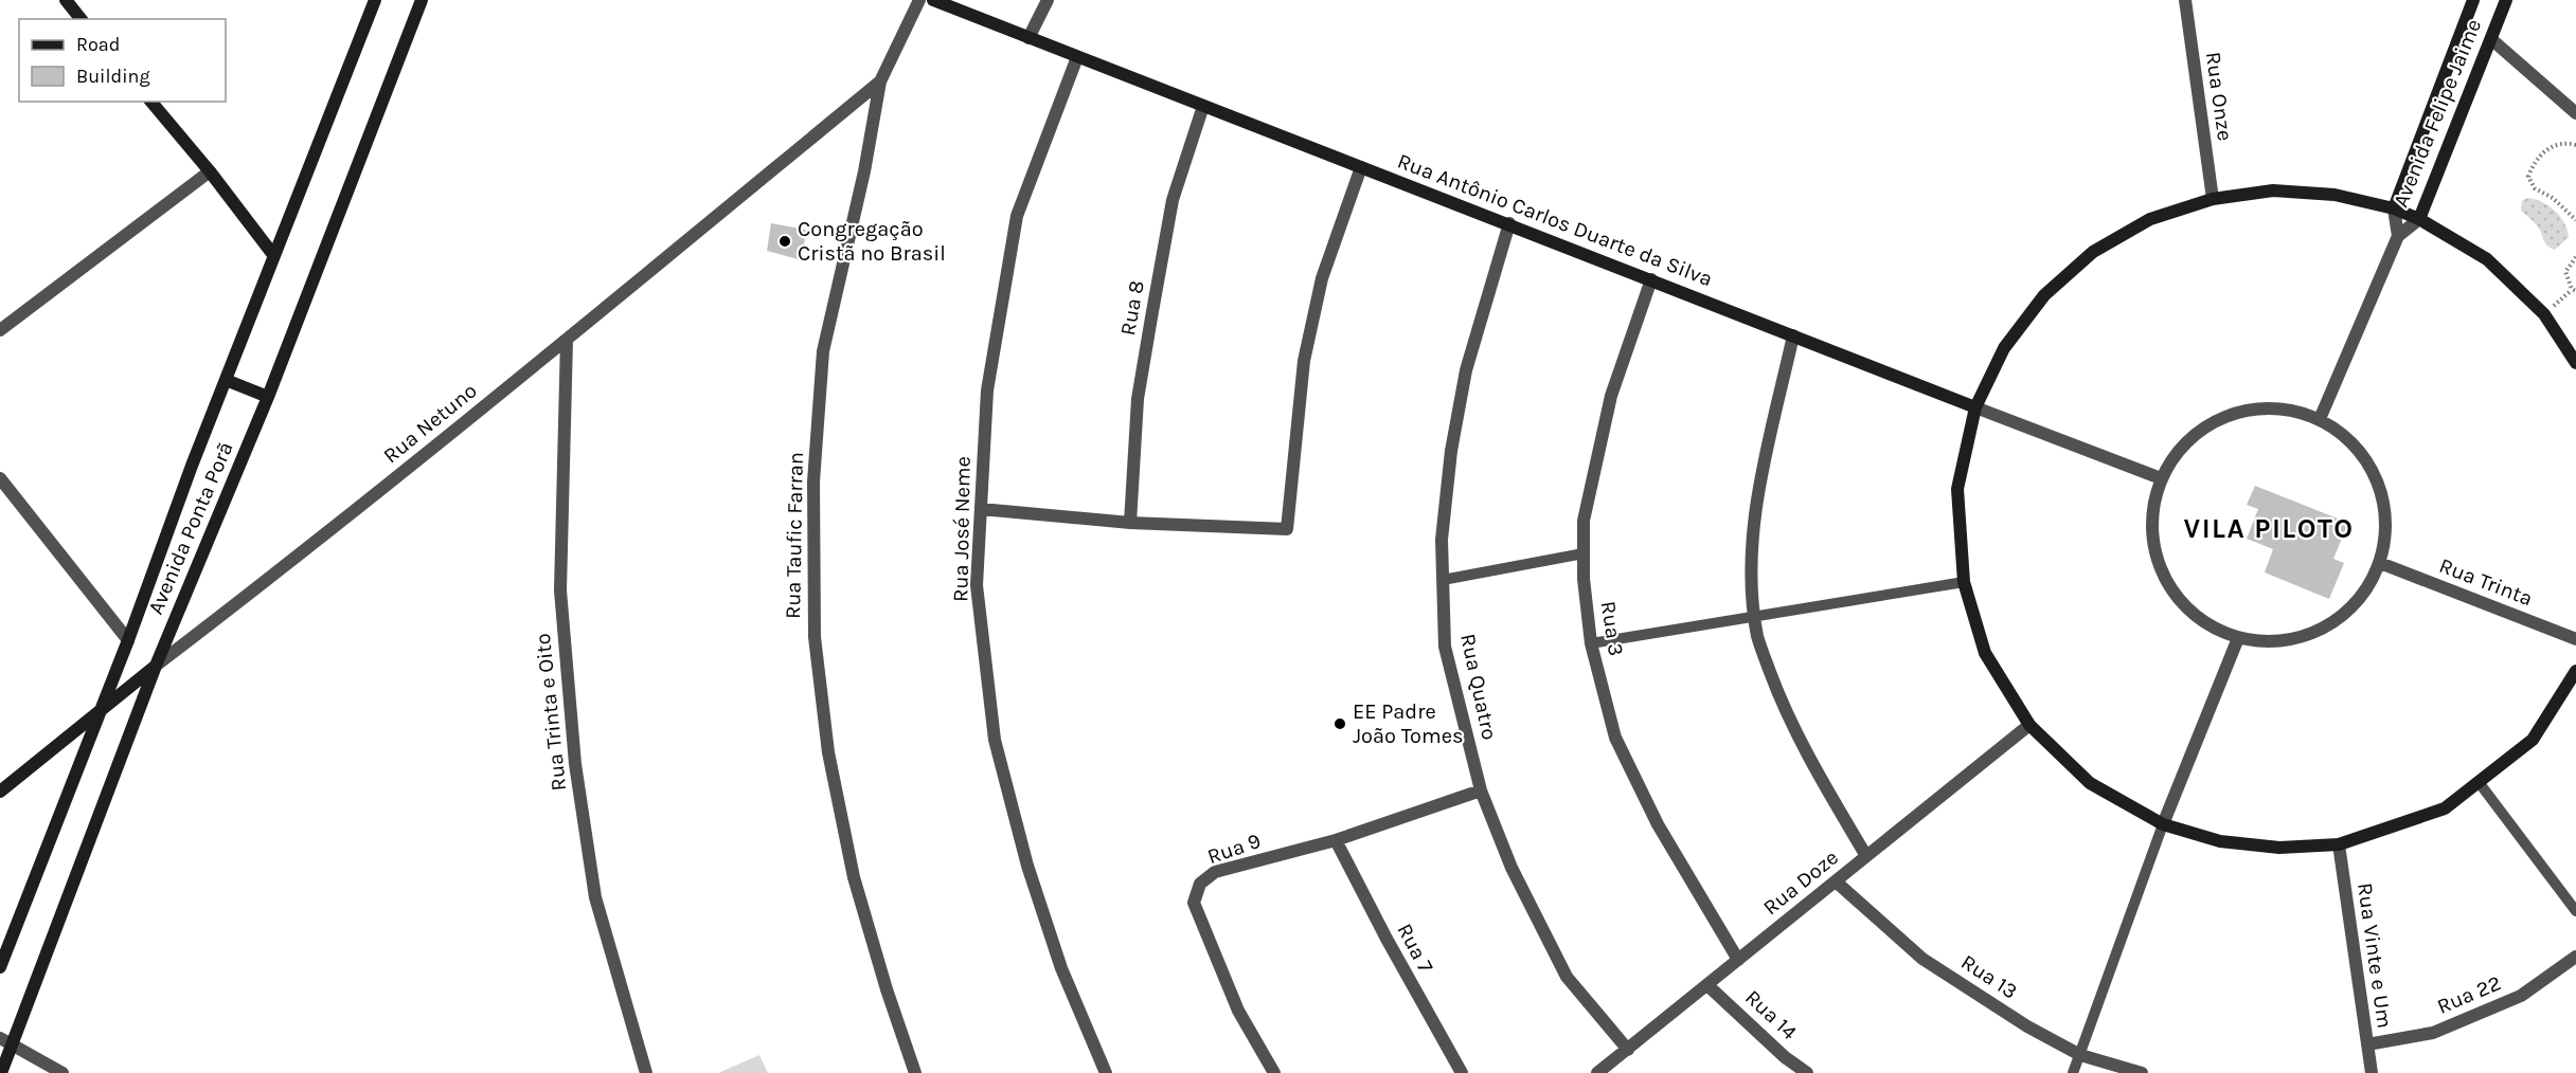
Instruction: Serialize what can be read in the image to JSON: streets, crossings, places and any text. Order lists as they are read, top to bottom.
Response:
{
  "streets": {
    "street": [
      "Rua Onze",
      "Avenida Felipe Jaime",
      "Rua Antônio Carlos Duarte da Silva",
      "Rua 8",
      "Rua Netuno",
      "Avenida Ponta Porã",
      "Rua José Neme",
      "Rua Taufic Farran",
      "Rua Trinta",
      "Rua 3",
      "Rua Quatro",
      "Rua Trinta e Oito",
      "Rua 9",
      "Rua Doze",
      "Rua 7",
      "Rua Vinte e Um",
      "Rua 13",
      "Rua 22",
      "Rua 14"
    ]
  },
  "crossings": [
    ["Rua Antônio Carlos Duarte da Silva", "Rua 8"],
    ["Rua Antônio Carlos Duarte da Silva", "Rua José Neme"],
    ["Rua Antônio Carlos Duarte da Silva", "Rua 3"],
    ["Rua Antônio Carlos Duarte da Silva", "Rua Quatro"],
    ["Rua Netuno", "Avenida Ponta Porã"],
    ["Rua Netuno", "Rua Taufic Farran"],
    ["Rua Netuno", "Rua Trinta e Oito"],
    ["Rua 3", "Rua Doze"],
    ["Rua Quatro", "Rua 9"],
    ["Rua Quatro", "Rua Doze"],
    ["Rua 9", "Rua 7"],
    ["Rua Doze", "Rua 13"],
    ["Rua Doze", "Rua 14"],
    ["Rua Vinte e Um", "Rua 22"]
  ],
  "districts": ["VILA PILOTO"],
  "places": ["Congregação Cristã no Brasil", "EE Padre João Tomes"],
  "legend": ["Road", "Building"]
}
